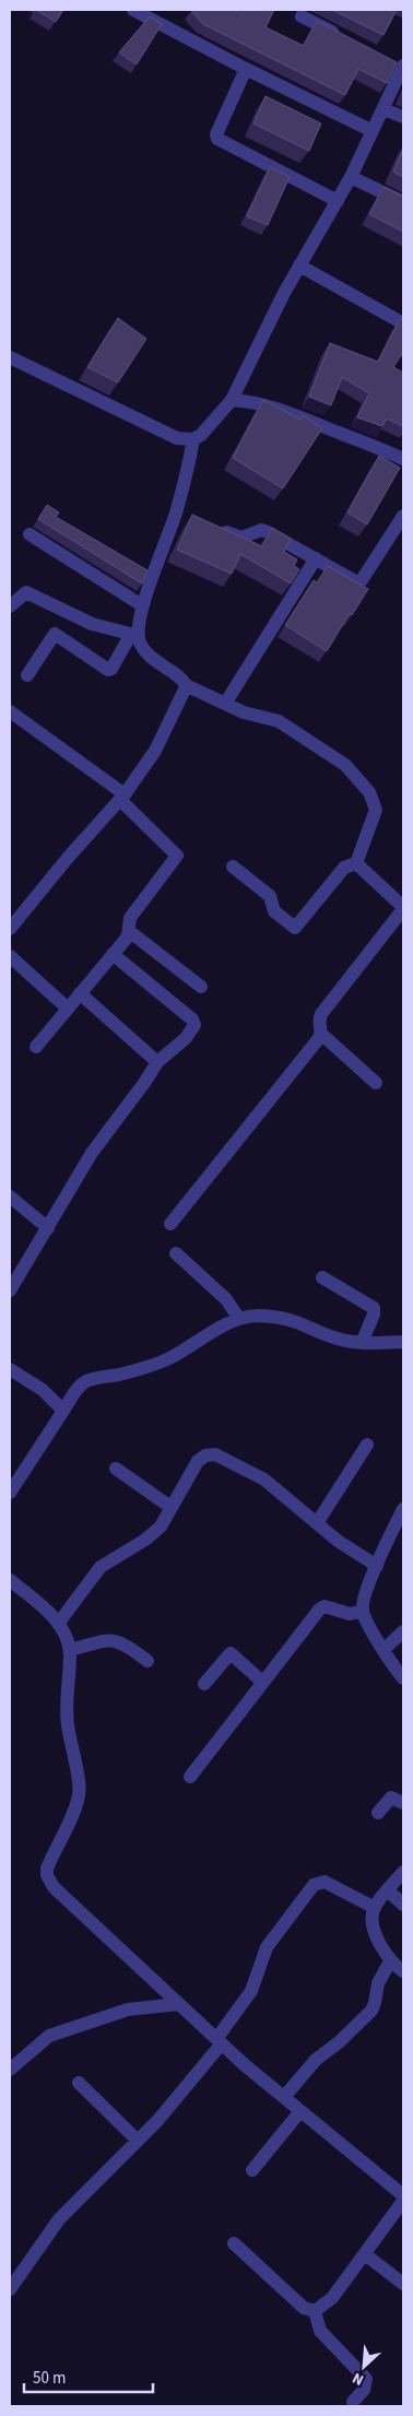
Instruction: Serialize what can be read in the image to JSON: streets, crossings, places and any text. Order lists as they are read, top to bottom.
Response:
{
  "scale_bar": "50 m",
  "north": "bottom left"
}
